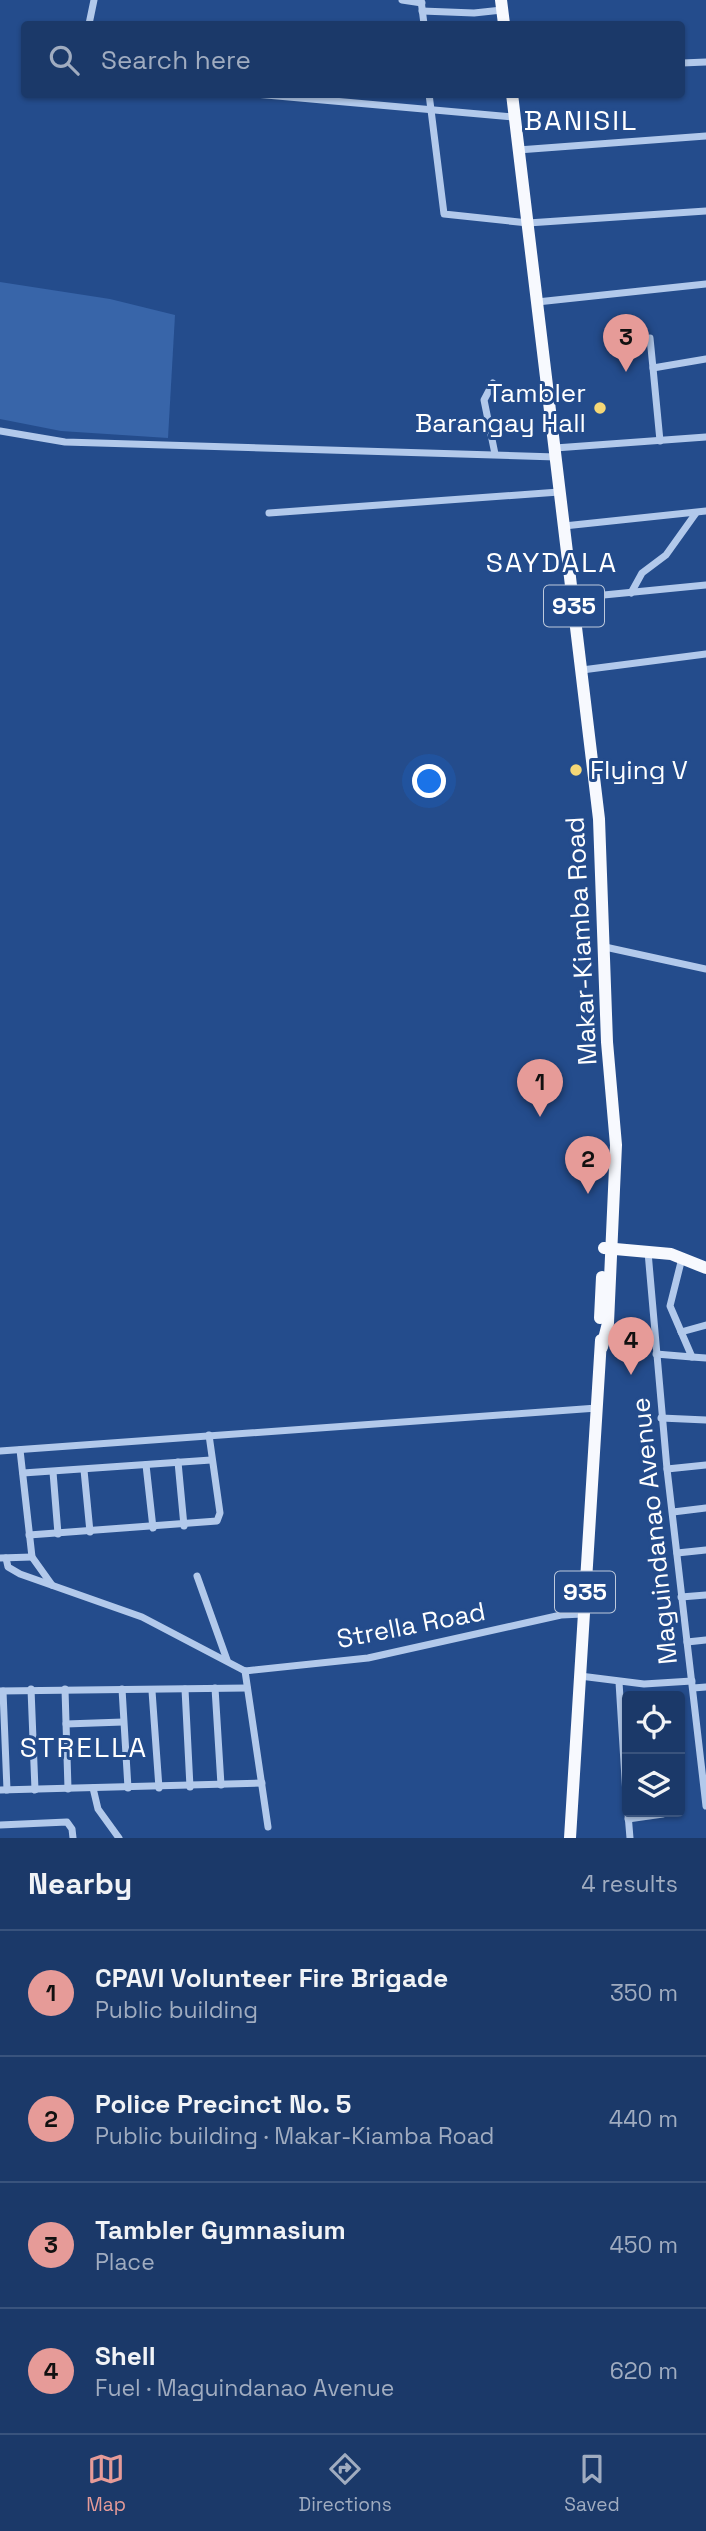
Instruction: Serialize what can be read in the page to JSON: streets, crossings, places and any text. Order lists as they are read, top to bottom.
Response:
{
  "streets": {
    "main road": ["935", "Makar-Kiamba Road"],
    "street": ["Maguindanao Avenue", "Strella Road"]
  },
  "crossings": [
    ["Makar-Kiamba Road", "Strella Road"]
  ],
  "districts": ["BANISIL", "SAYDALA", "STRELLA"],
  "places": ["Tambler Barangay Hall", "Flying V"],
  "page": {
    "search": "Search here",
    "pins": [
      "3",
      "1",
      "2",
      "4"
    ],
    "heading": ["Nearby", "4 results"],
    "list": [
      {
        "mark": "1",
        "name": "CPAVI Volunteer Fire Brigade",
        "note": "Public building",
        "value": "350 m"
      },
      {
        "mark": "2",
        "name": "Police Precinct No. 5",
        "note": "Public building · Makar-Kiamba Road",
        "value": "440 m"
      },
      {
        "mark": "3",
        "name": "Tambler Gymnasium",
        "note": "Place",
        "value": "450 m"
      },
      {
        "mark": "4",
        "name": "Shell",
        "note": "Fuel · Maguindanao Avenue",
        "value": "620 m"
      }
    ],
    "nav": ["Map", "Directions", "Saved"]
  }
}
